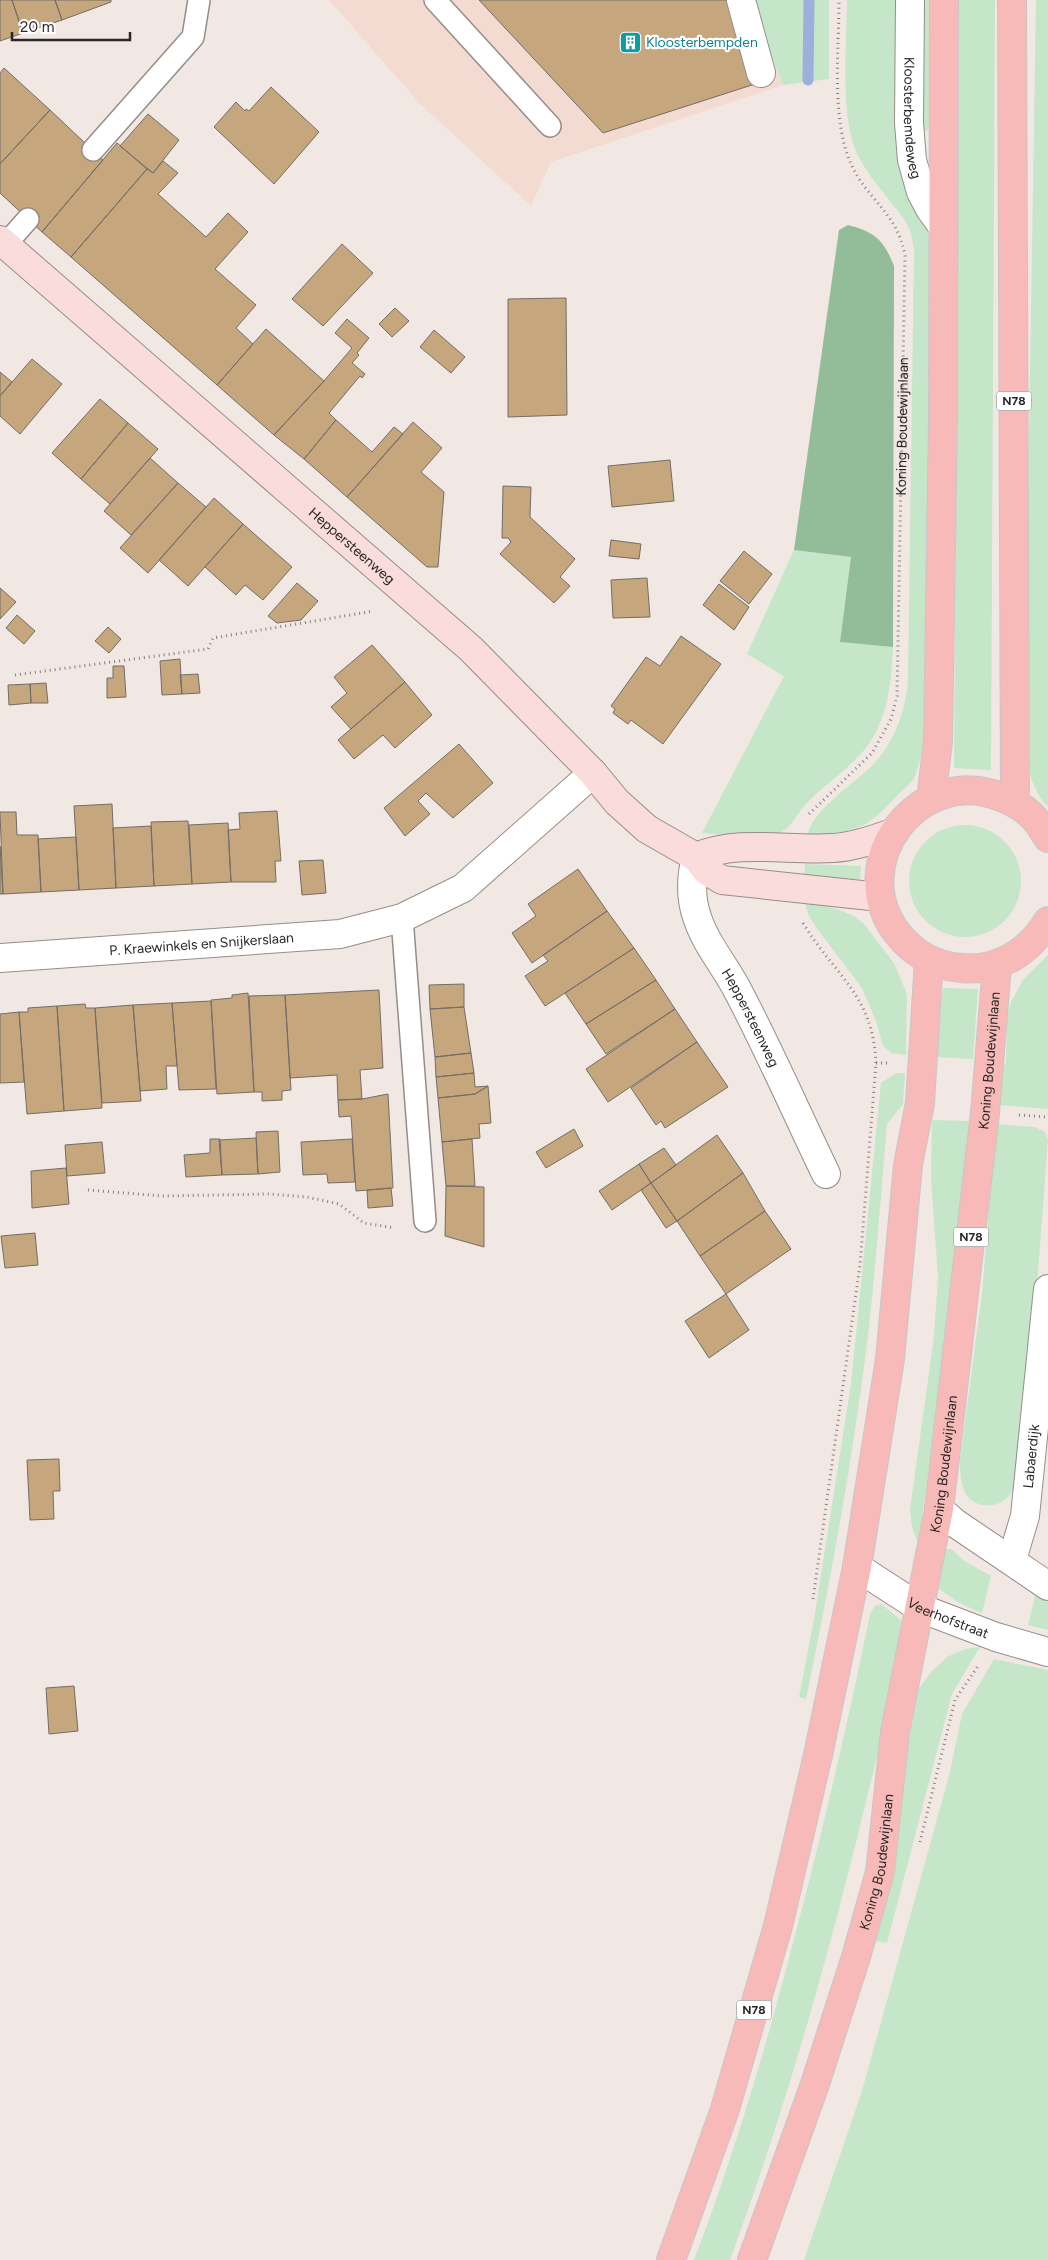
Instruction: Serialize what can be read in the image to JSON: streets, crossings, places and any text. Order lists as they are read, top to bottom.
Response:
{
  "streets": {
    "main road": ["N78", "Koning Boudewijnlaan"],
    "street": [
      "Kloosterbemdeweg",
      "Heppersteenweg",
      "P. Kraewinkels en Snijkerslaan",
      "Labaerdijk",
      "Veerhofstraat"
    ]
  },
  "crossings": [
    ["N78", "Veerhofstraat"],
    ["Koning Boudewijnlaan", "Veerhofstraat"],
    ["Heppersteenweg", "P. Kraewinkels en Snijkerslaan"]
  ],
  "places": {
    "building": ["Kloosterbempden"]
  },
  "scale_bar": "20 m"
}
